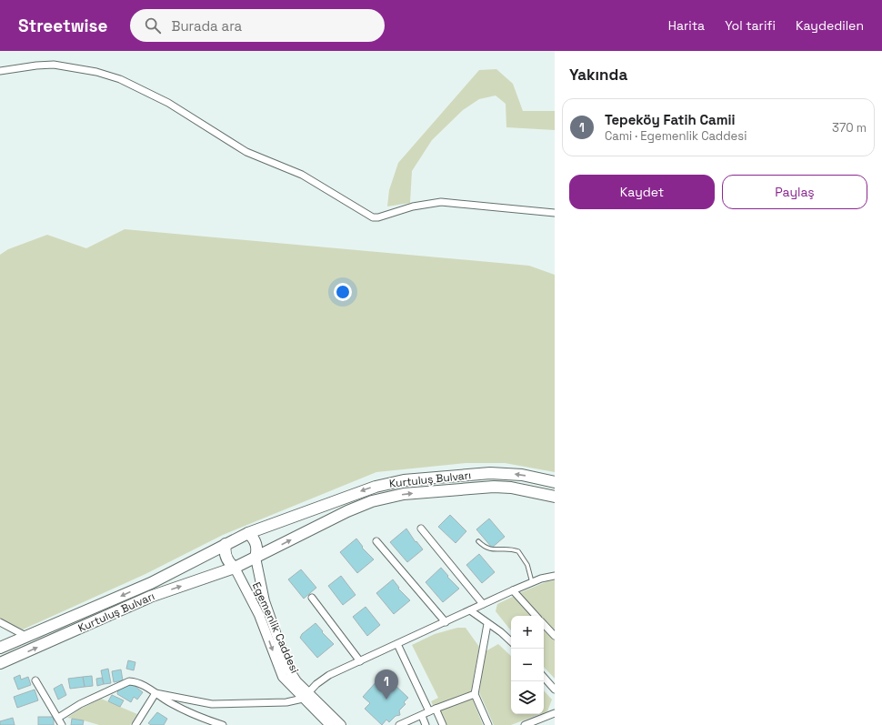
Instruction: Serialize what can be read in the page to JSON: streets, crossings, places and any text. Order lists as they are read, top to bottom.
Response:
{
  "streets": {
    "highway": ["Kurtuluş Bulvarı"],
    "main road": ["Egemenlik Caddesi"]
  },
  "crossings": [
    ["Kurtuluş Bulvarı", "Egemenlik Caddesi"]
  ],
  "page": {
    "header": "Streetwise",
    "search": "Burada ara",
    "nav": ["Harita", "Yol tarifi", "Kaydedilen"],
    "heading": "Yakında",
    "list": [
      {
        "mark": "1",
        "name": "Tepeköy Fatih Camii",
        "note": "Cami · Egemenlik Caddesi",
        "value": "370 m"
      }
    ],
    "buttons": ["Kaydet", "Paylaş"],
    "map_buttons": ["+", "−"],
    "pins": "1"
  }
}
